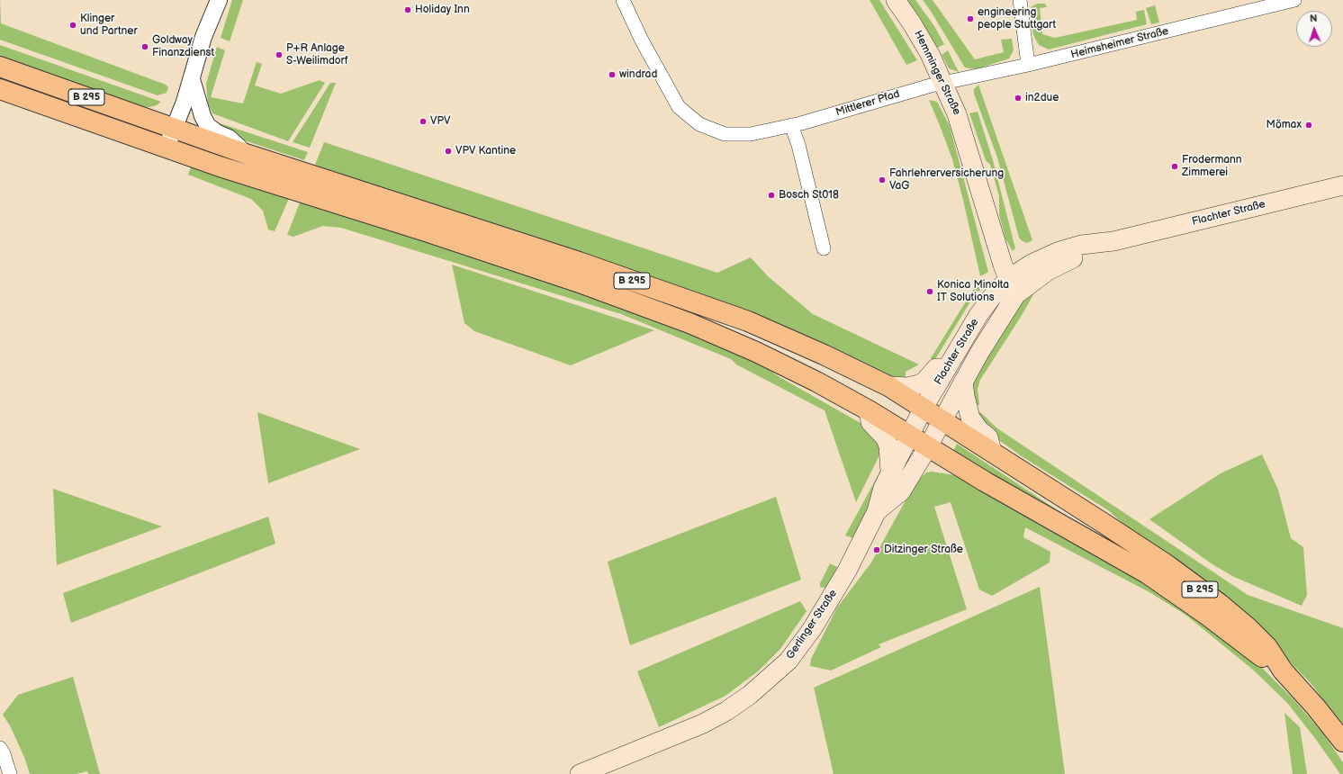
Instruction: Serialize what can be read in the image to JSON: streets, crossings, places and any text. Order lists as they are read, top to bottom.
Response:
{
  "streets": {
    "main road": [
      "Hemminger Straße",
      "B 295",
      "Flachter Straße",
      "Gerlinger Straße"
    ],
    "street": ["Heimsheimer Straße", "Mittlerer Pfad"]
  },
  "crossings": [
    ["Heimsheimer Straße", "Hemminger Straße"],
    ["Heimsheimer Straße", "Mittlerer Pfad"],
    ["Hemminger Straße", "Mittlerer Pfad"],
    ["Hemminger Straße", "Flachter Straße"],
    ["B 295", "Flachter Straße"],
    ["B 295", "Gerlinger Straße"],
    ["Flachter Straße", "Gerlinger Straße"]
  ],
  "places": [
    "Holiday Inn",
    "engineering people Stuttgart",
    "Klinger und Partner",
    "Goldway Finanzdienst",
    "P+R Anlage S-Weilimdorf",
    "windrad",
    "in2due",
    "VPV",
    "Mömax",
    "VPV Kantine",
    "Frodermann Zimmerei",
    "Fahrlehrerversicherung VaG",
    "Bosch St018",
    "Konica Minolta IT Solutions",
    "Ditzinger Straße"
  ],
  "north": "top"
}
